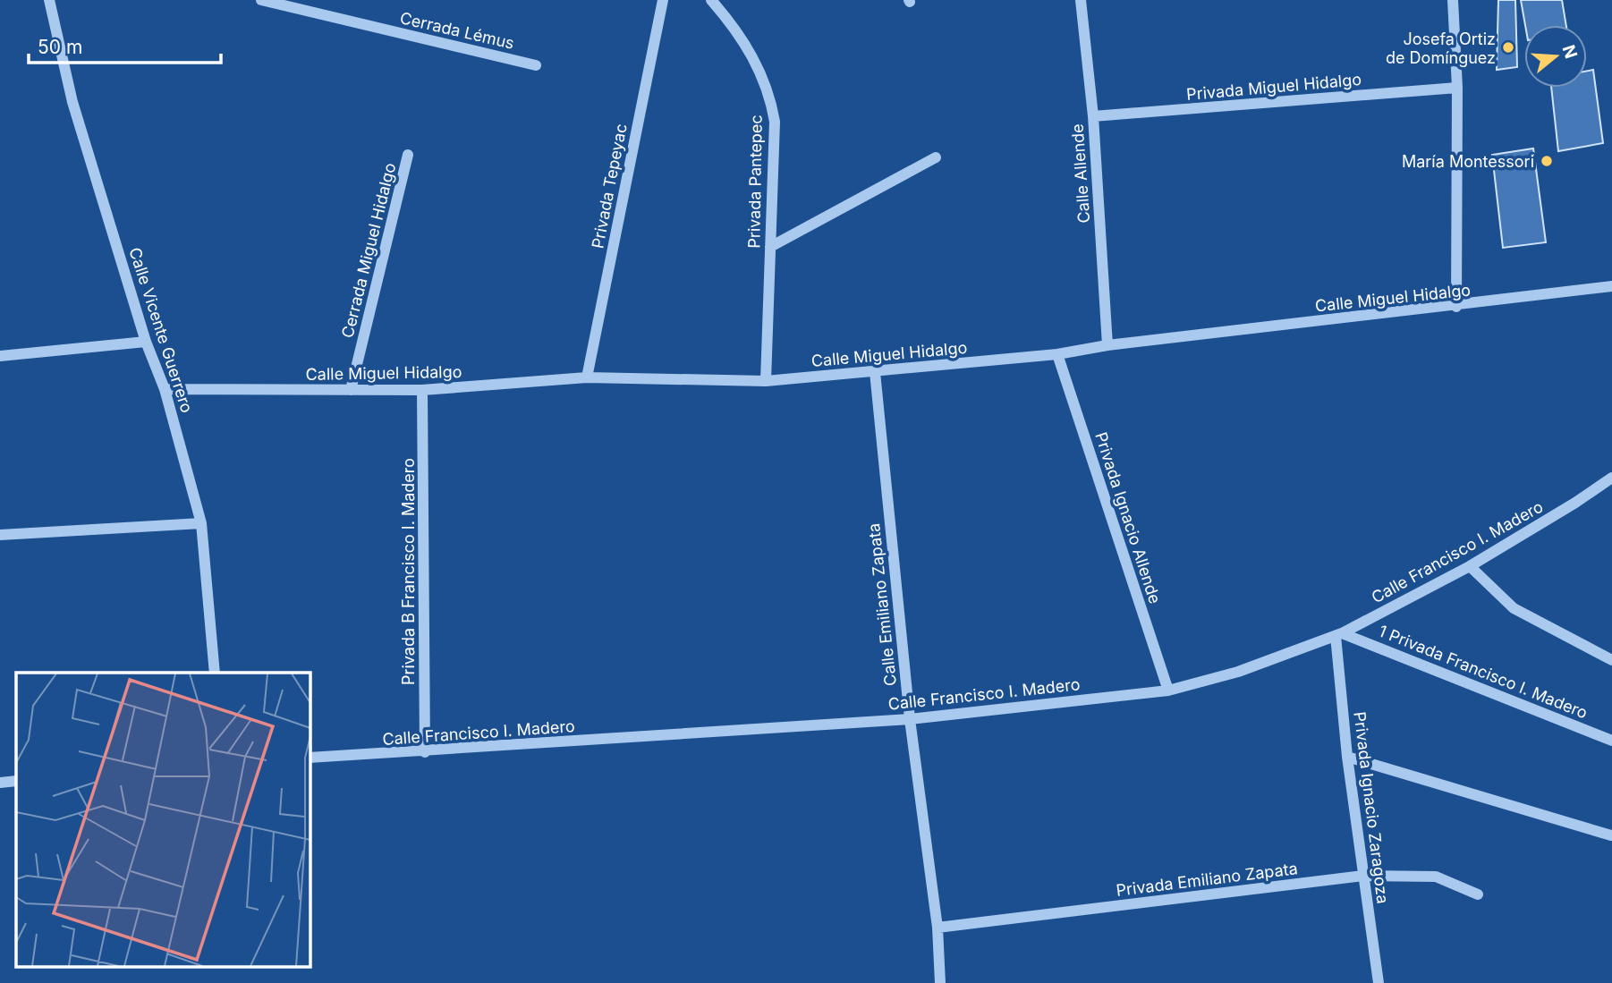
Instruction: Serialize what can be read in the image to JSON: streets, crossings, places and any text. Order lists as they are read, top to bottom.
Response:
{
  "streets": {
    "street": [
      "Cerrada Lémus",
      "Privada Miguel Hidalgo",
      "Calle Allende",
      "Privada Pantepec",
      "Privada Tepeyac",
      "Cerrada Miguel Hidalgo",
      "Calle Miguel Hidalgo",
      "Calle Vicente Guerrero",
      "Privada Ignacio Allende",
      "Calle Francisco I. Madero",
      "Privada B Francisco I. Madero",
      "Calle Emiliano Zapata",
      "1 Privada Francisco I. Madero",
      "Privada Ignacio Zaragoza",
      "Privada Emiliano Zapata"
    ]
  },
  "crossings": [
    ["Privada Miguel Hidalgo", "Calle Allende"],
    ["Calle Allende", "Calle Miguel Hidalgo"],
    ["Privada Pantepec", "Calle Miguel Hidalgo"],
    ["Privada Tepeyac", "Calle Miguel Hidalgo"],
    ["Cerrada Miguel Hidalgo", "Calle Miguel Hidalgo"],
    ["Calle Miguel Hidalgo", "Calle Vicente Guerrero"],
    ["Calle Miguel Hidalgo", "Privada Ignacio Allende"],
    ["Calle Miguel Hidalgo", "Privada B Francisco I. Madero"],
    ["Calle Miguel Hidalgo", "Calle Emiliano Zapata"],
    ["Privada Ignacio Allende", "Calle Francisco I. Madero"],
    ["Calle Francisco I. Madero", "Privada B Francisco I. Madero"],
    ["Calle Francisco I. Madero", "Calle Emiliano Zapata"],
    ["Calle Francisco I. Madero", "1 Privada Francisco I. Madero"],
    ["Calle Francisco I. Madero", "Privada Ignacio Zaragoza"],
    ["Calle Emiliano Zapata", "Privada Emiliano Zapata"],
    ["1 Privada Francisco I. Madero", "Privada Ignacio Zaragoza"],
    ["Privada Ignacio Zaragoza", "Privada Emiliano Zapata"]
  ],
  "places": ["Josefa Ortiz de Domínguez", "María Montessori"],
  "scale_bar": "50 m",
  "north": "right"
}
